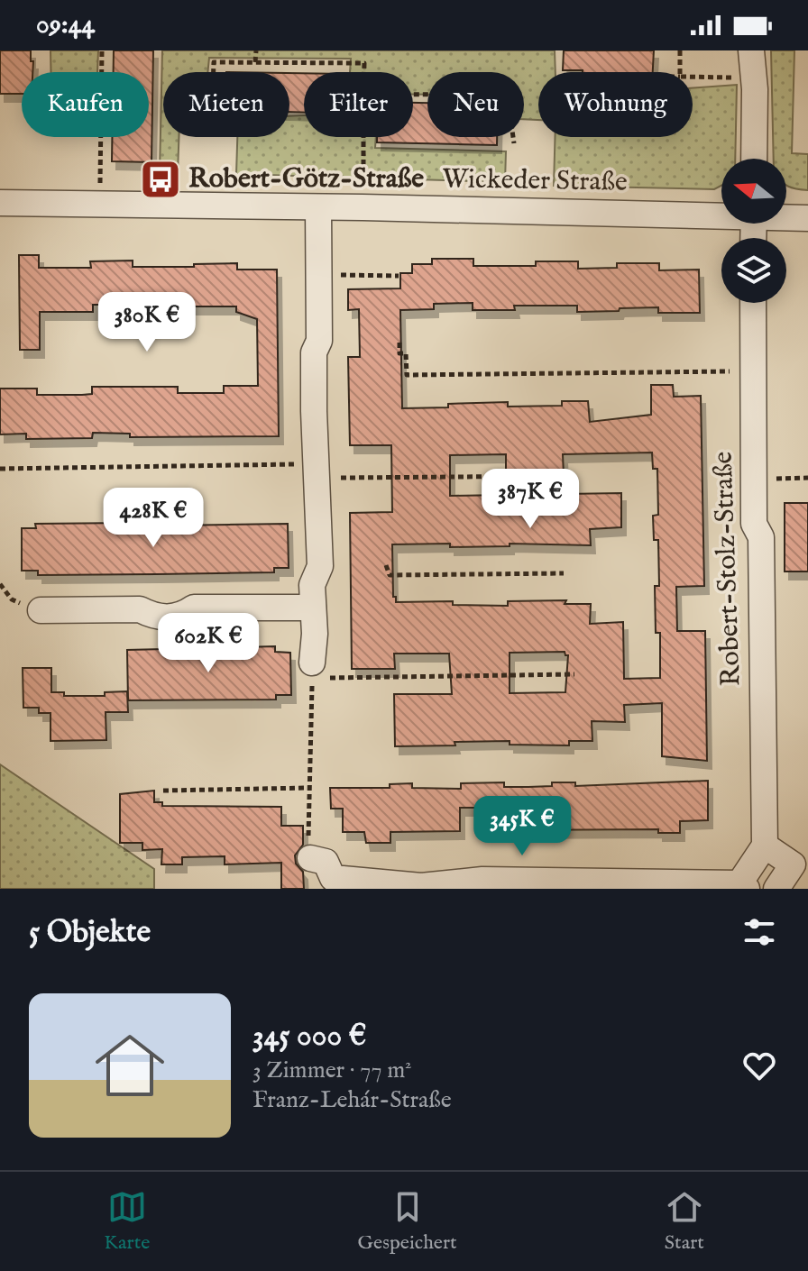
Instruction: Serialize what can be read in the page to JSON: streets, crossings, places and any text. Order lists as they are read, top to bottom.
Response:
{
  "streets": {
    "street": ["Wickeder Straße", "Robert-Stolz-Straße"]
  },
  "places": {
    "bus stop": ["Robert-Götz-Straße"]
  },
  "north": "left",
  "page": {
    "status": "09:44",
    "chip": [
      "Kaufen",
      "Mieten",
      "Filter",
      "Neu",
      "Wohnung"
    ],
    "price": [
      "380K €",
      "387K €",
      "428K €",
      "602K €",
      "345K €"
    ],
    "heading": "5 Objekte",
    "list": [
      {
        "name": "345 000 €",
        "note": "3 Zimmer · 77 m² · Franz-Lehár-Straße"
      }
    ],
    "tabs": ["Karte", "Gespeichert", "Start"]
  }
}
